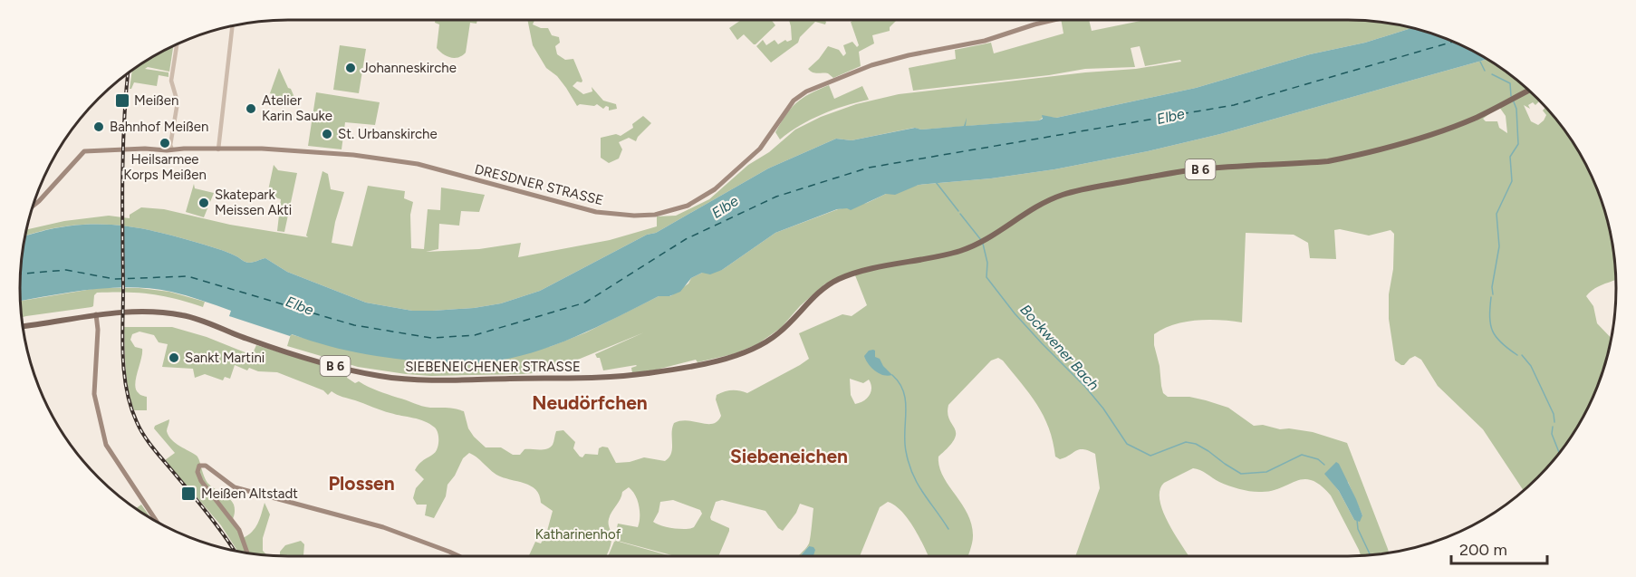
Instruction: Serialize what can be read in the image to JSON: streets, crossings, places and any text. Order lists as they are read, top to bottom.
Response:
{
  "streets": {
    "main road": ["B 6", "DRESDNER STRASSE", "SIEBENEICHENER STRASSE"]
  },
  "crossings": [
    ["B 6", "SIEBENEICHENER STRASSE"]
  ],
  "districts": ["Neudörfchen", "Siebeneichen", "Plossen"],
  "water": ["Elbe", "Bockwener Bach"],
  "parks": ["Katharinenhof"],
  "places": {
    "other": [
      "Johanneskirche",
      "Atelier Karin Sauke",
      "Bahnhof Meißen",
      "St. Urbanskirche",
      "Heilsarmee Korps Meißen",
      "Skatepark Meissen Akti",
      "Sankt Martini"
    ],
    "transit": ["Meißen", "Meißen Altstadt"]
  },
  "scale_bar": "200 m"
}
